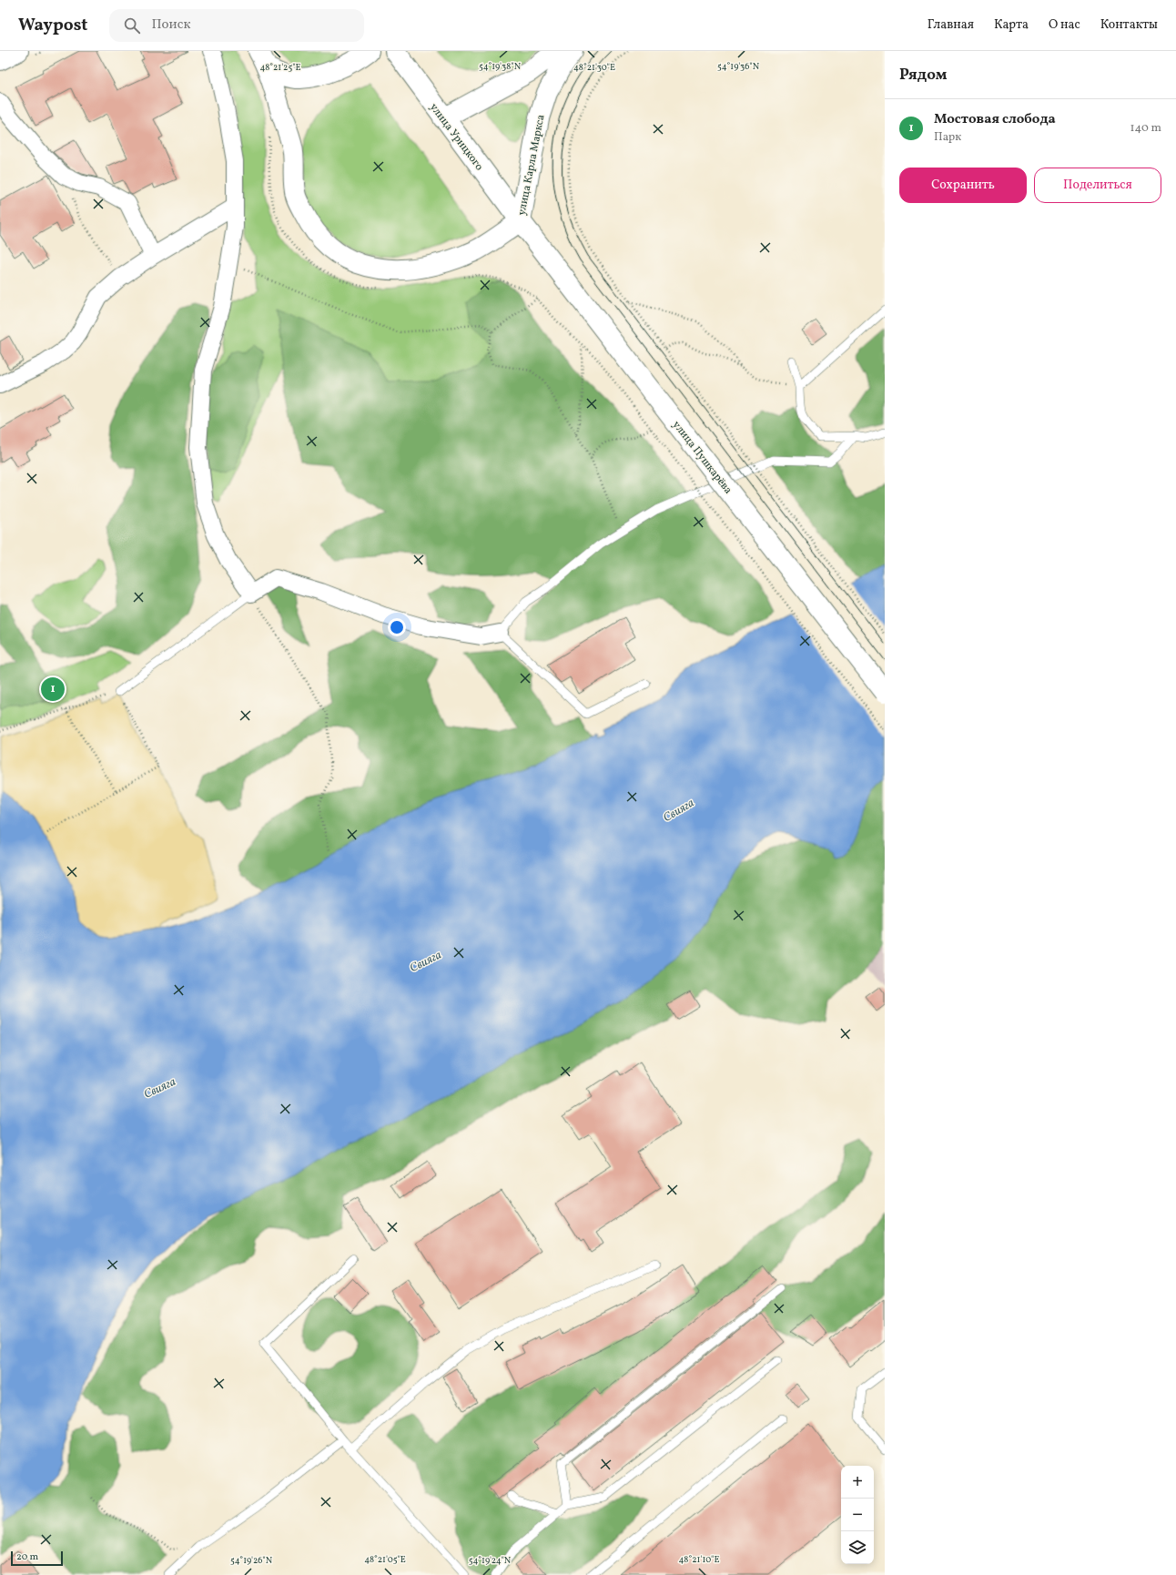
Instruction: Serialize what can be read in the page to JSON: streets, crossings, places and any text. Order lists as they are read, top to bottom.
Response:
{
  "streets": {
    "main road": ["улица Урицкого", "улица Карла Маркса", "улица Пушкарёва"]
  },
  "crossings": [
    ["улица Урицкого", "улица Карла Маркса"],
    ["улица Урицкого", "улица Пушкарёва"],
    ["улица Карла Маркса", "улица Пушкарёва"]
  ],
  "water": ["Свияга"],
  "scale_bar": "20 m",
  "page": {
    "header": "Waypost",
    "search": "Поиск",
    "nav": [
      "Главная",
      "Карта",
      "О нас",
      "Контакты"
    ],
    "heading": "Рядом",
    "list": [
      {
        "mark": "1",
        "name": "Мостовая слобода",
        "note": "Парк",
        "value": "140 m"
      }
    ],
    "buttons": ["Сохранить", "Поделиться"],
    "pins": "1",
    "map_buttons": ["+", "−"],
    "scale": "20 m"
  },
  "coordinates": [
    "54°19'36\"N",
    "54°19'38\"N",
    "48°21'30\"E",
    "48°21'25\"E",
    "48°21'05\"E",
    "48°21'10\"E",
    "54°19'26\"N",
    "54°19'24\"N"
  ]
}
